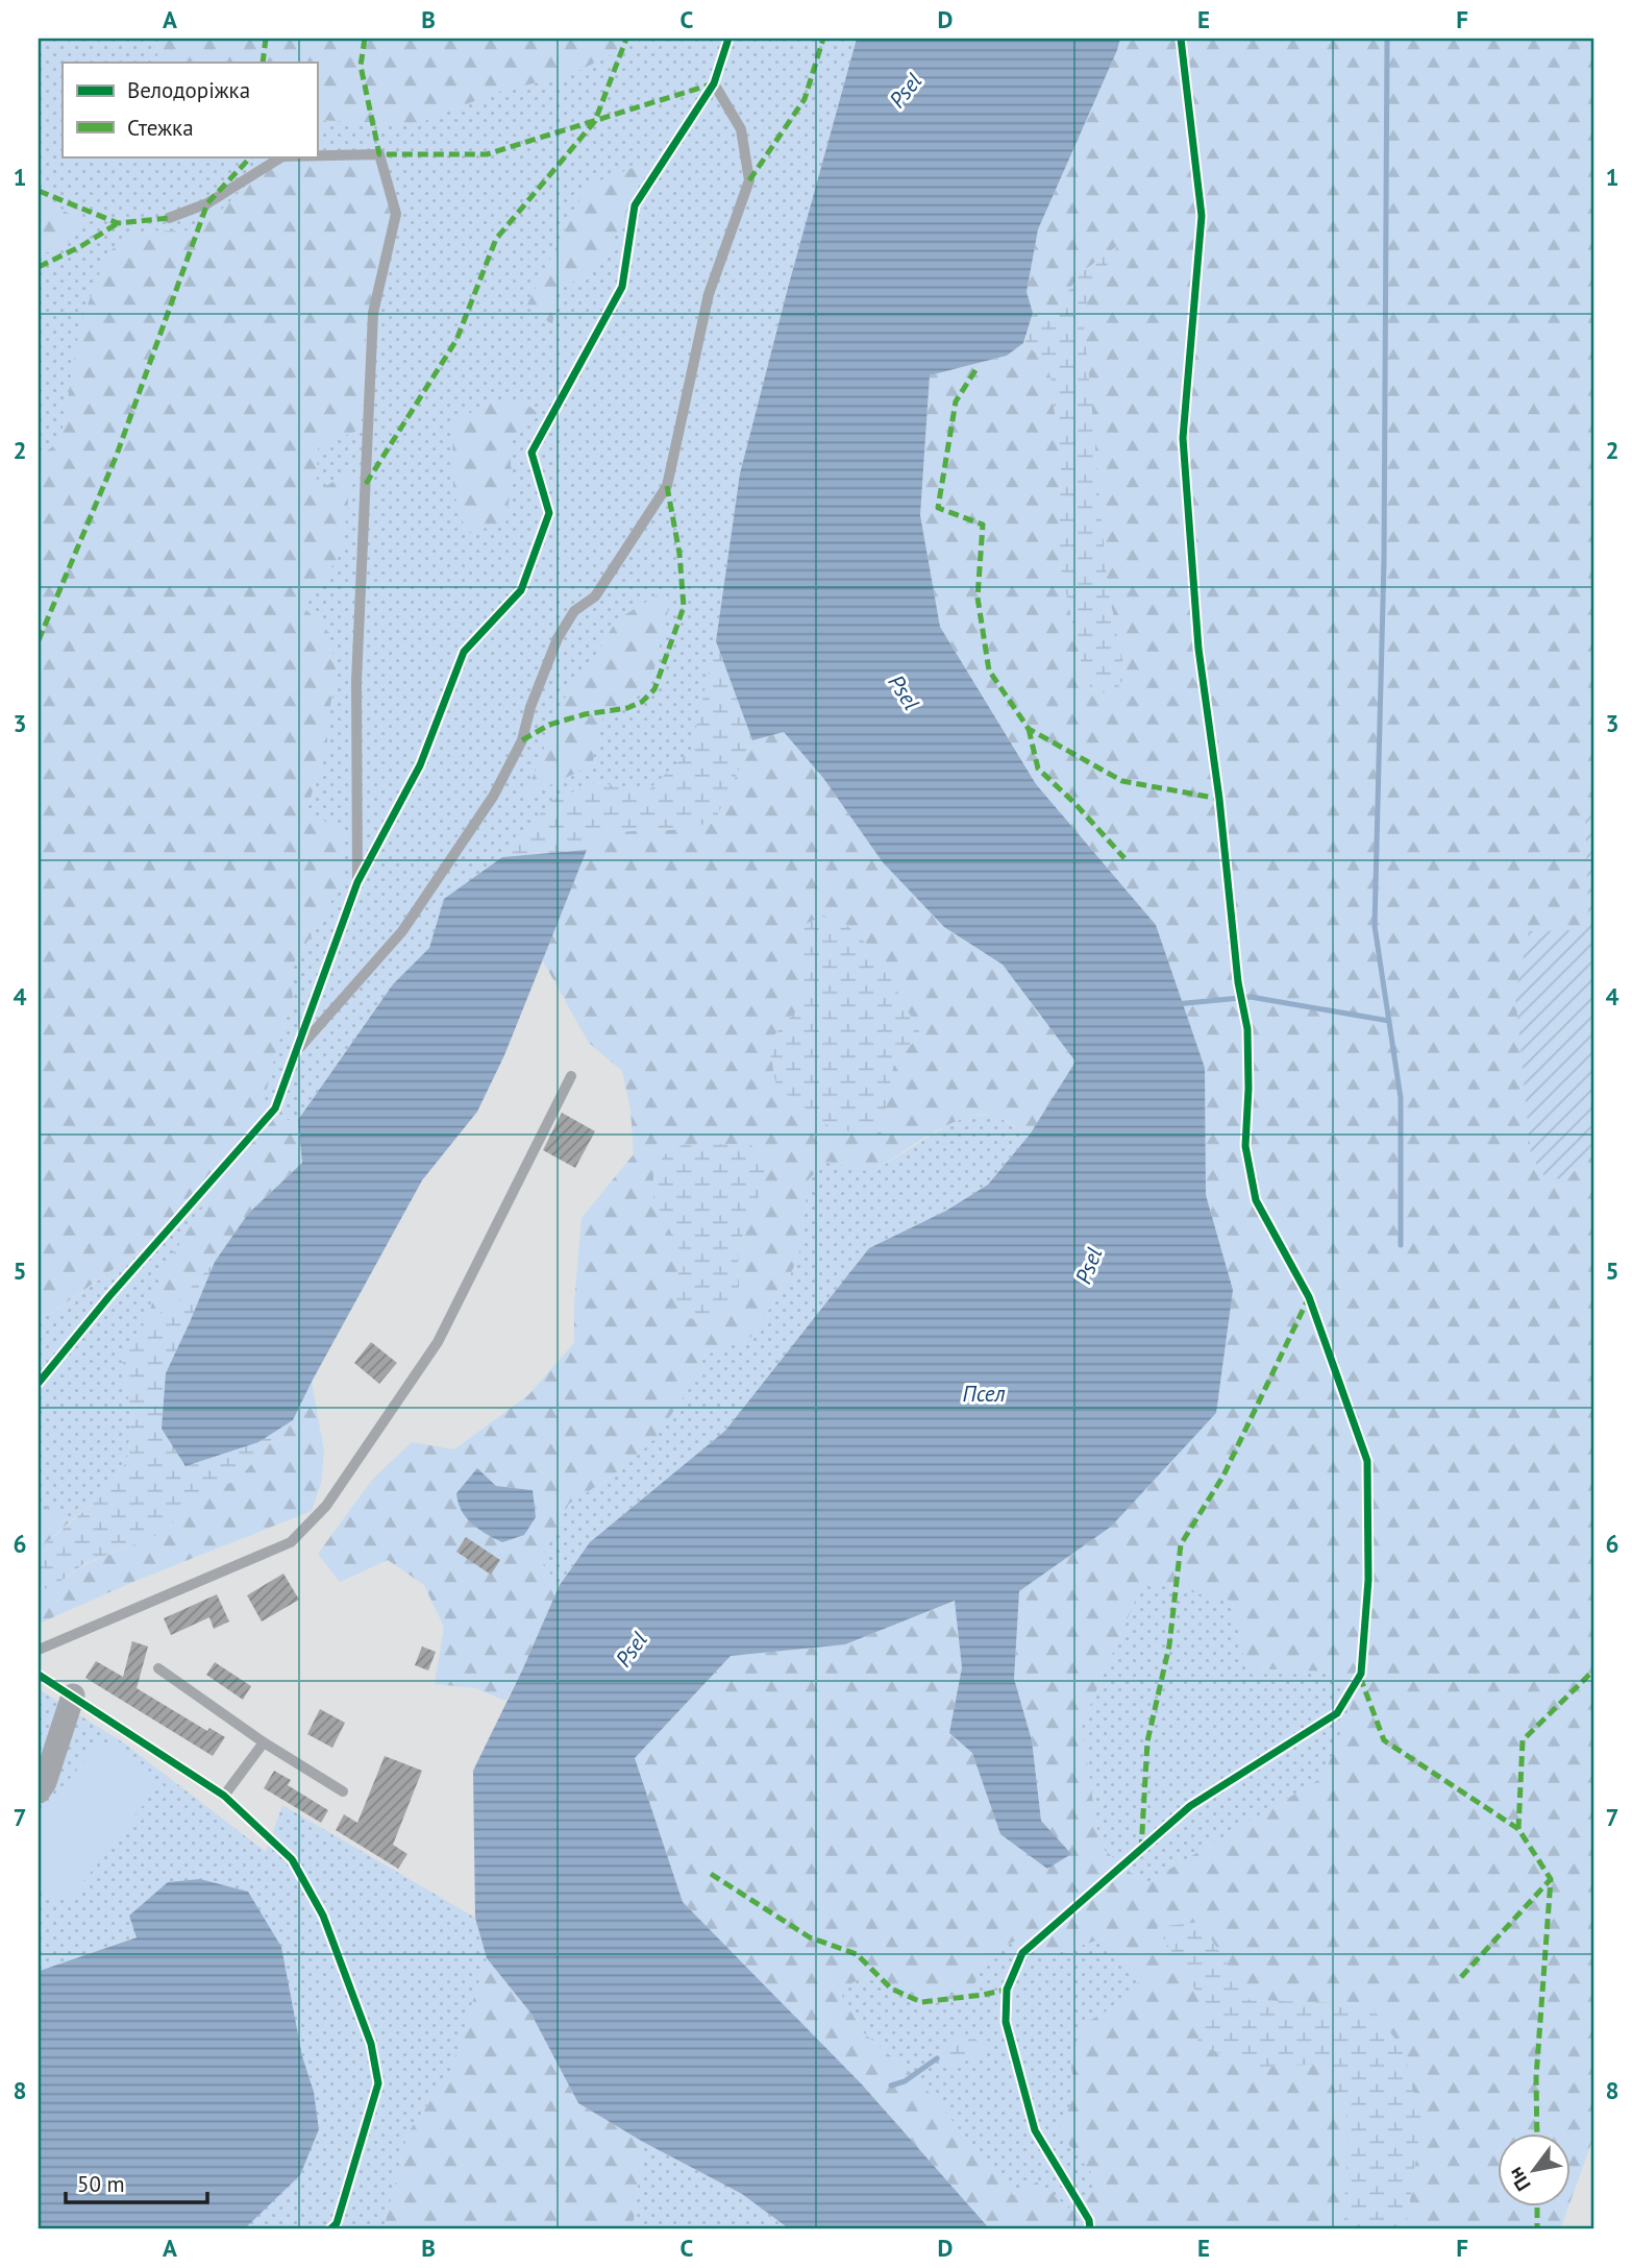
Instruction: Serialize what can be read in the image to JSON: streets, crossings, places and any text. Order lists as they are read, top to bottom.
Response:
{
  "water": ["Psel", "Псел"],
  "legend": ["Велодоріжка", "Стежка"],
  "scale_bar": "50 m",
  "north": "bottom left",
  "grid": {
    "columns": [
      "A",
      "B",
      "C",
      "D",
      "E",
      "F"
    ],
    "rows": [
      "1",
      "2",
      "3",
      "4",
      "5",
      "6",
      "7",
      "8"
    ]
  }
}
